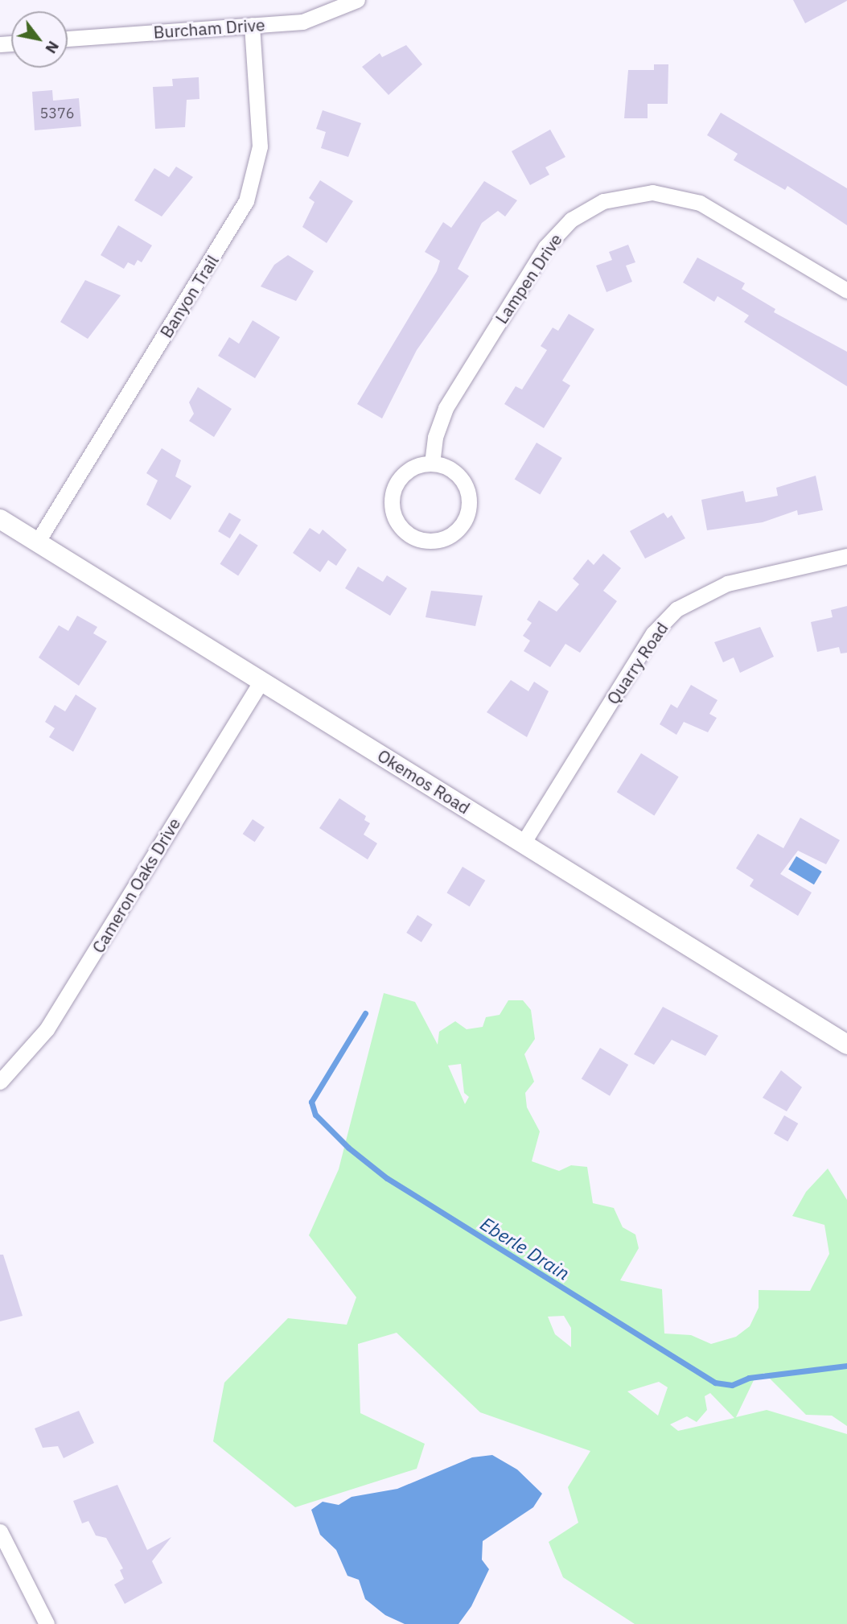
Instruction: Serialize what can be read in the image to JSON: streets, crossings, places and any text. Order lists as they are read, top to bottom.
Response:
{
  "streets": {
    "street": [
      "Burcham Drive",
      "Lampen Drive",
      "Banyon Trail",
      "Quarry Road",
      "Okemos Road",
      "Cameron Oaks Drive"
    ]
  },
  "crossings": [
    ["Burcham Drive", "Banyon Trail"],
    ["Banyon Trail", "Okemos Road"],
    ["Quarry Road", "Okemos Road"],
    ["Okemos Road", "Cameron Oaks Drive"]
  ],
  "water": ["Eberle Drain"],
  "house_numbers": ["5376"],
  "north": "bottom right"
}
